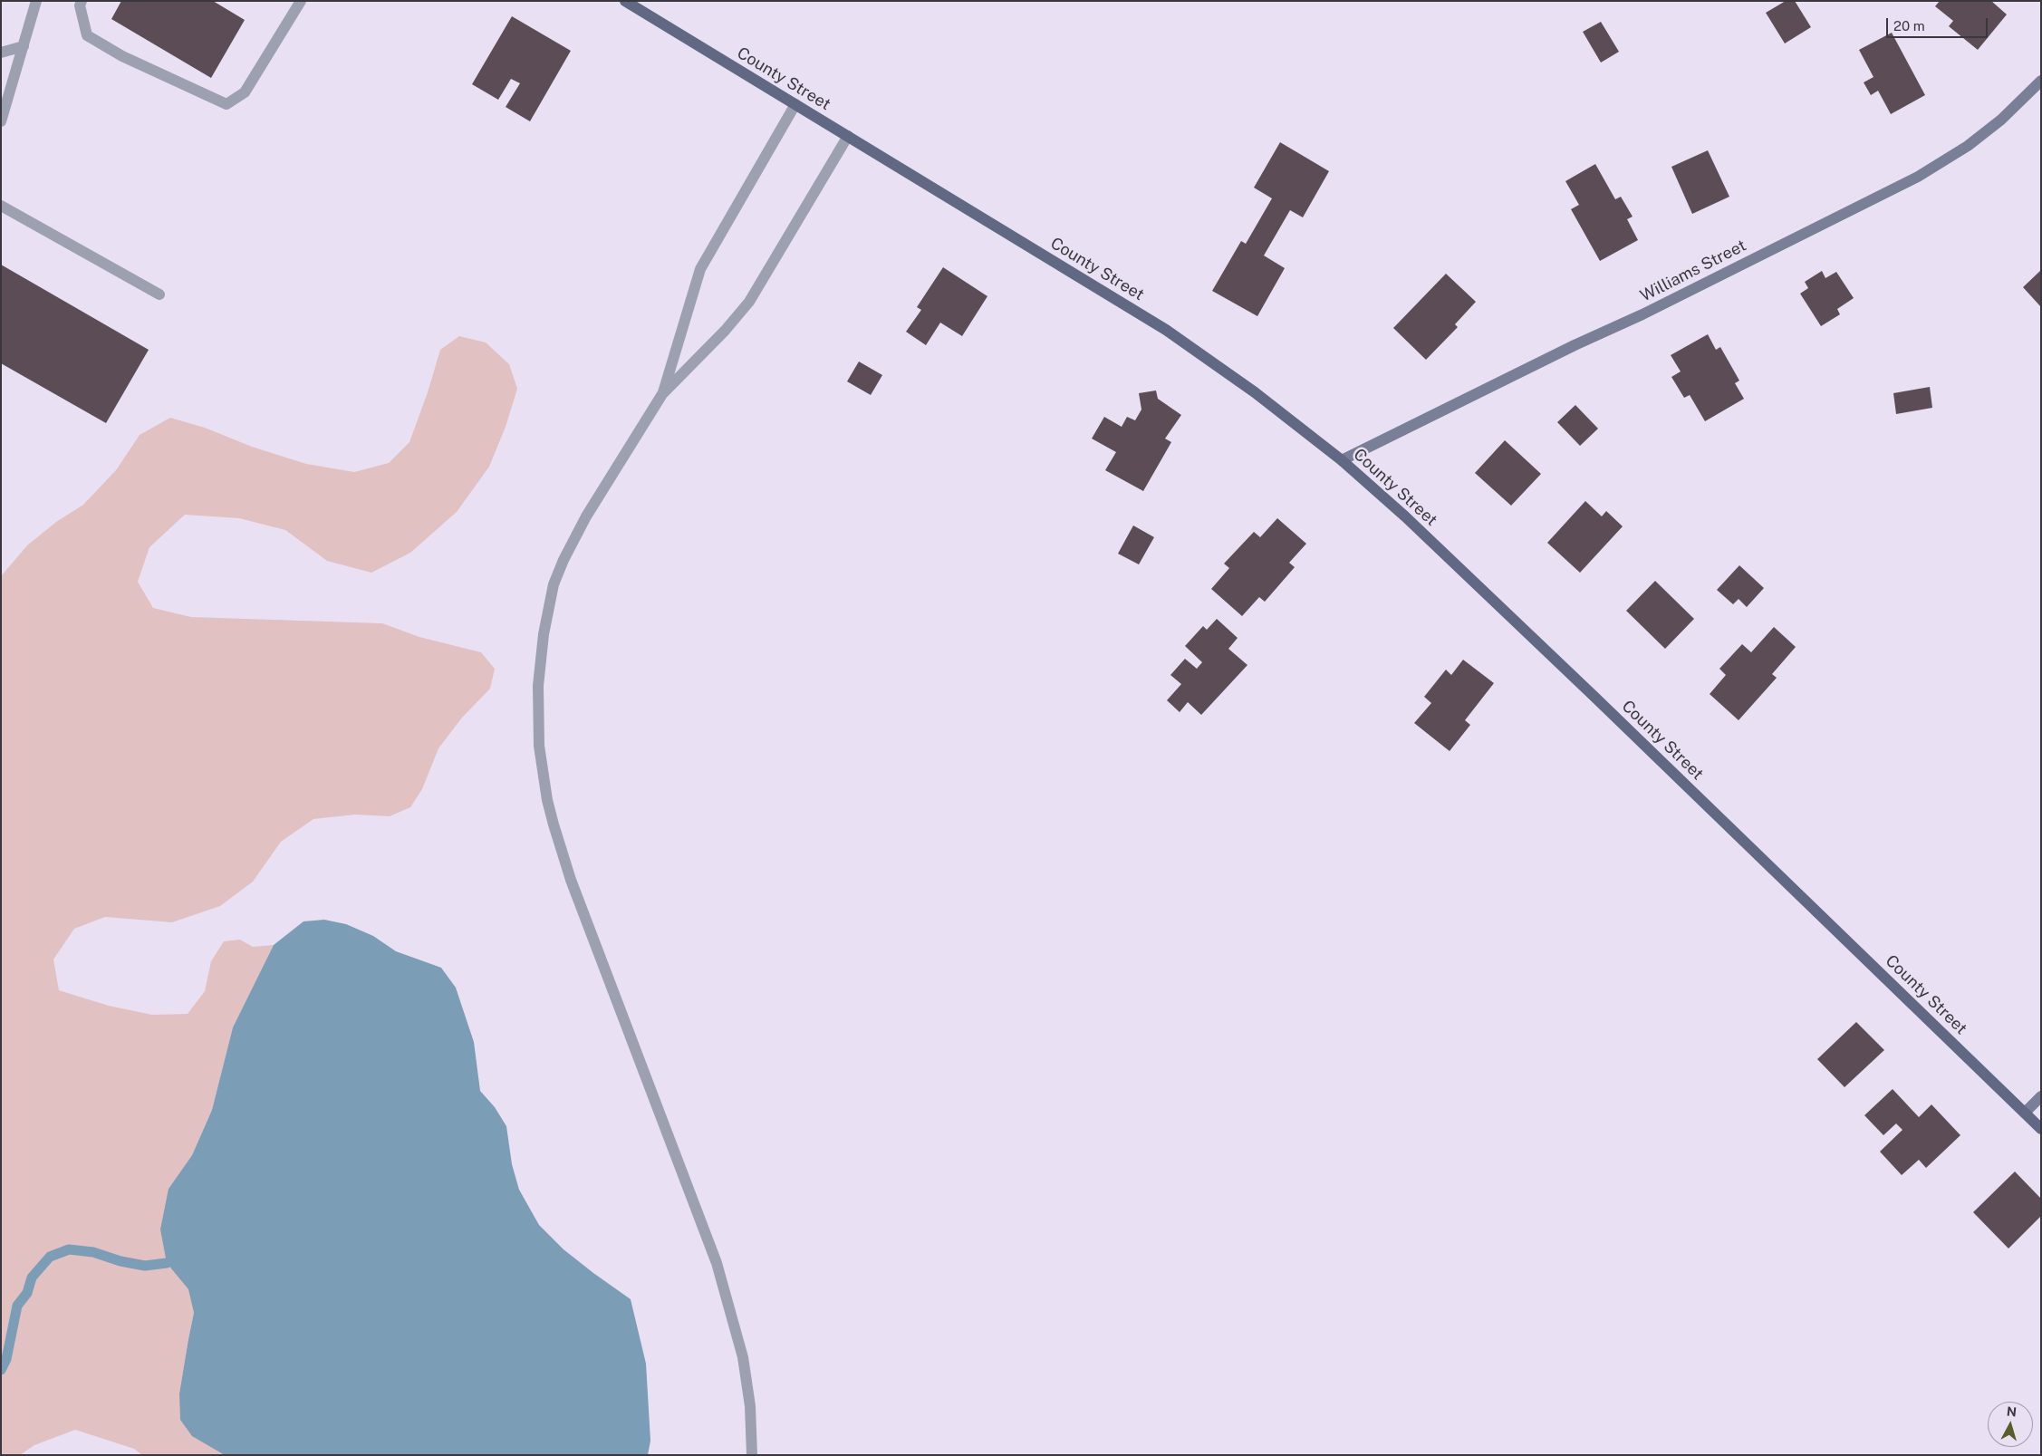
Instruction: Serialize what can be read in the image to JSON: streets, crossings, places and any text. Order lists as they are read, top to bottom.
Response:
{
  "streets": {
    "main road": ["County Street"],
    "street": ["Williams Street"]
  },
  "crossings": [
    ["County Street", "Williams Street"]
  ],
  "scale_bar": "20 m",
  "north": "top"
}
